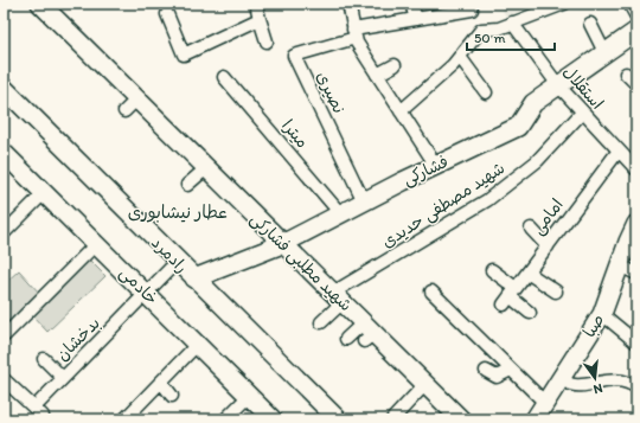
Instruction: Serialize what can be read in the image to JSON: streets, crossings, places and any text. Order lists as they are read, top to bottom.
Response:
{
  "streets": {
    "street": [
      "استقلال",
      "نصیری",
      "میترا",
      "فشارکی",
      "شهید مصطفی حدیدی",
      "امامی",
      "رادمرد",
      "شهید مطلبی فشارکی",
      "خادمی",
      "صبا",
      "بدخشان"
    ]
  },
  "crossings": [
    ["استقلال", "فشارکی"],
    ["استقلال", "شهید مصطفی حدیدی"],
    ["استقلال", "امامی"],
    ["نصیری", "فشارکی"],
    ["میترا", "فشارکی"],
    ["فشارکی", "رادمرد"],
    ["فشارکی", "شهید مطلبی فشارکی"],
    ["شهید مصطفی حدیدی", "شهید مطلبی فشارکی"],
    ["رادمرد", "بدخشان"],
    ["خادمی", "بدخشان"]
  ],
  "districts": ["عطار نیشابوری"],
  "scale_bar": "50 m",
  "north": "bottom"
}
